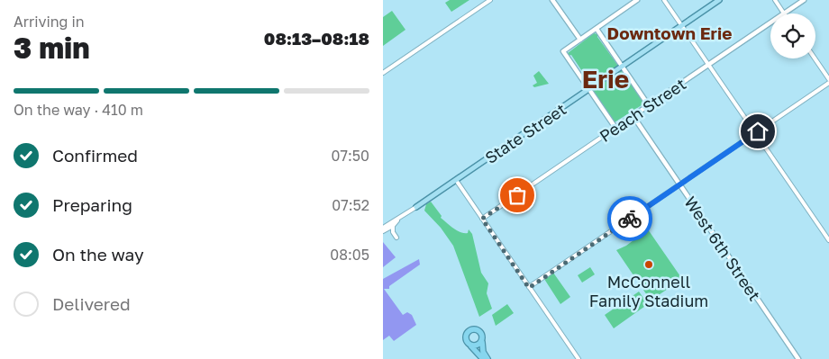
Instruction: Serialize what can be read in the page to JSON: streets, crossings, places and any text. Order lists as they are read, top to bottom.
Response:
{
  "streets": {
    "main road": ["Peach Street", "State Street", "West 6th Street"]
  },
  "crossings": [
    ["Peach Street", "West 6th Street"]
  ],
  "districts": ["Downtown Erie", "Erie"],
  "places": ["McConnell Family Stadium"],
  "page": {
    "heading": ["3 min", "Arriving in", "08:13–08:18"],
    "bar": "On the way · 410 m",
    "list": [
      ["Confirmed", "07:50"],
      ["Preparing", "07:52"],
      ["On the way", "08:05"],
      "Delivered"
    ]
  }
}
